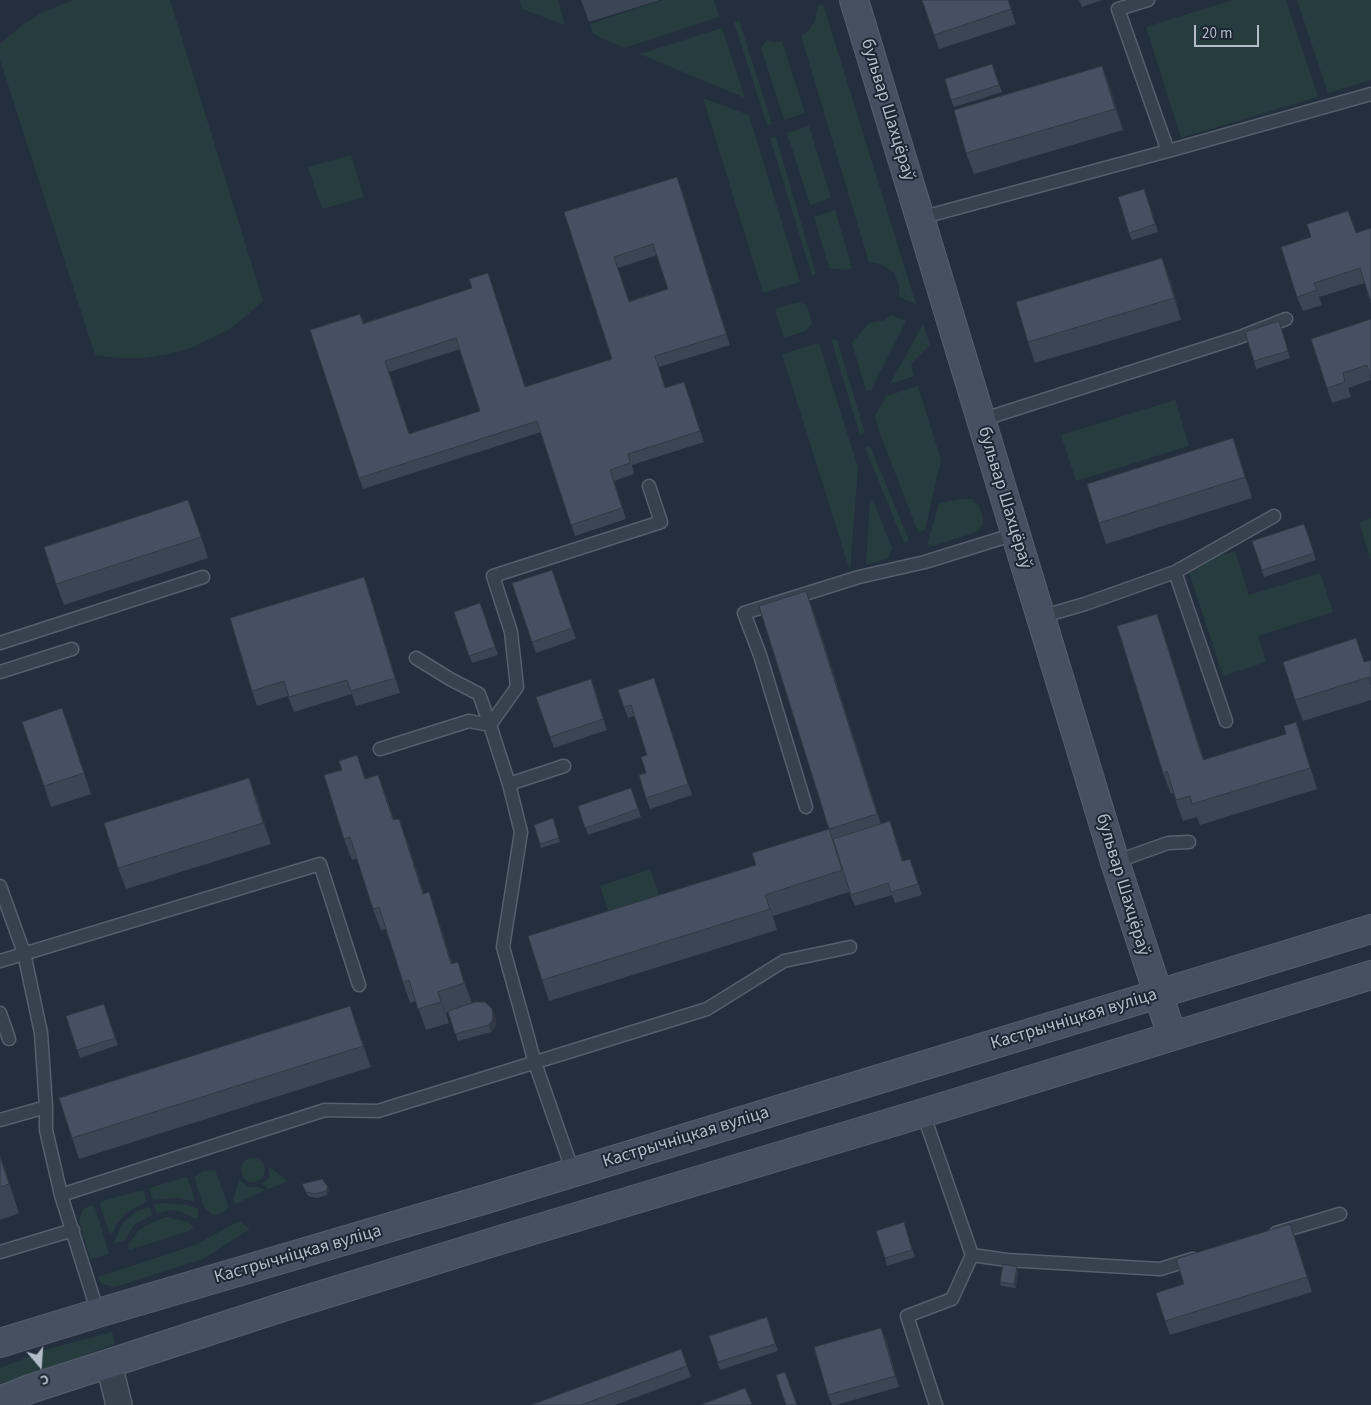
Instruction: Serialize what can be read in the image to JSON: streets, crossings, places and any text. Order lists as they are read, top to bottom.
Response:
{
  "streets": {
    "main road": ["бульвар Шахцёраў", "Кастрычніцкая вуліца"]
  },
  "crossings": [
    ["бульвар Шахцёраў", "Кастрычніцкая вуліца"]
  ],
  "scale_bar": "20 m",
  "north": "bottom"
}
